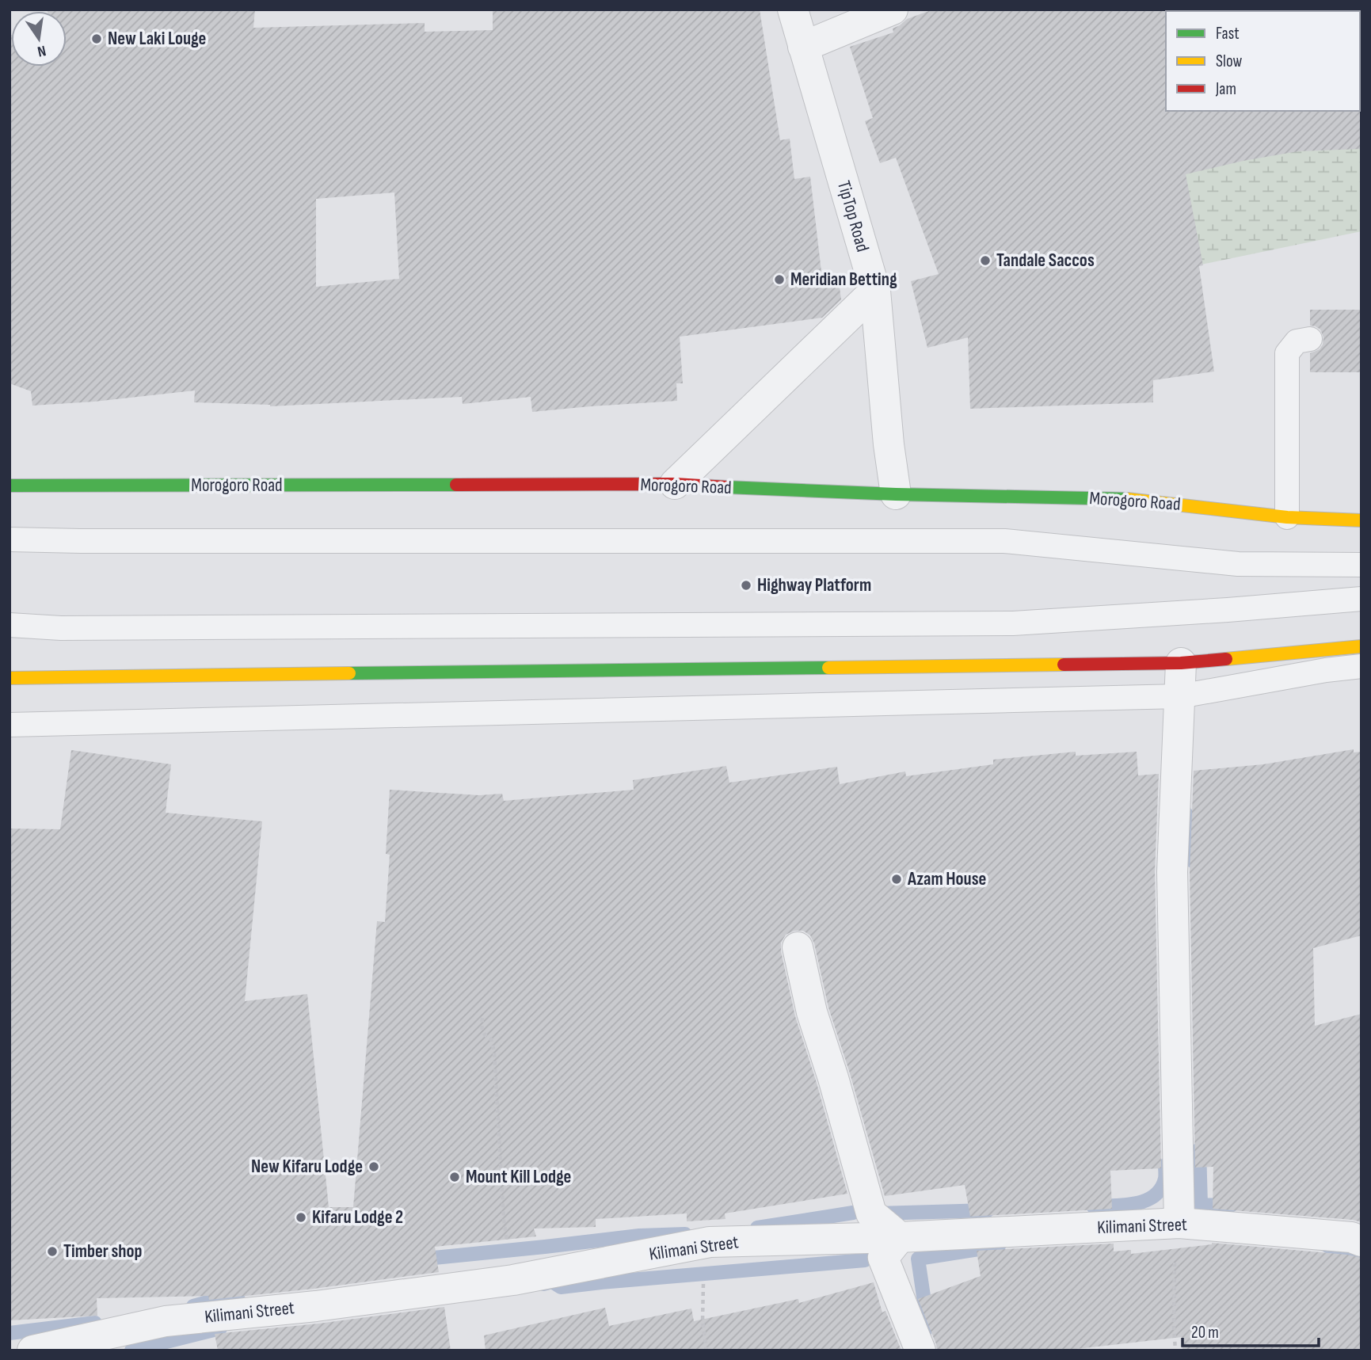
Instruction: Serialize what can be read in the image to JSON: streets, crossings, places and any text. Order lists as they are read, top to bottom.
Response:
{
  "streets": {
    "highway": ["Morogoro Road"],
    "street": ["TipTop Road", "Kilimani Street"]
  },
  "crossings": [
    ["TipTop Road", "Morogoro Road"]
  ],
  "places": [
    "New Laki Louge",
    "Tandale Saccos",
    "Meridian Betting",
    "Highway Platform",
    "Azam House",
    "New Kifaru Lodge",
    "Mount Kill Lodge",
    "Kifaru Lodge 2",
    "Timber shop"
  ],
  "legend": ["Fast", "Slow", "Jam"],
  "scale_bar": "20 m",
  "north": "bottom"
}
